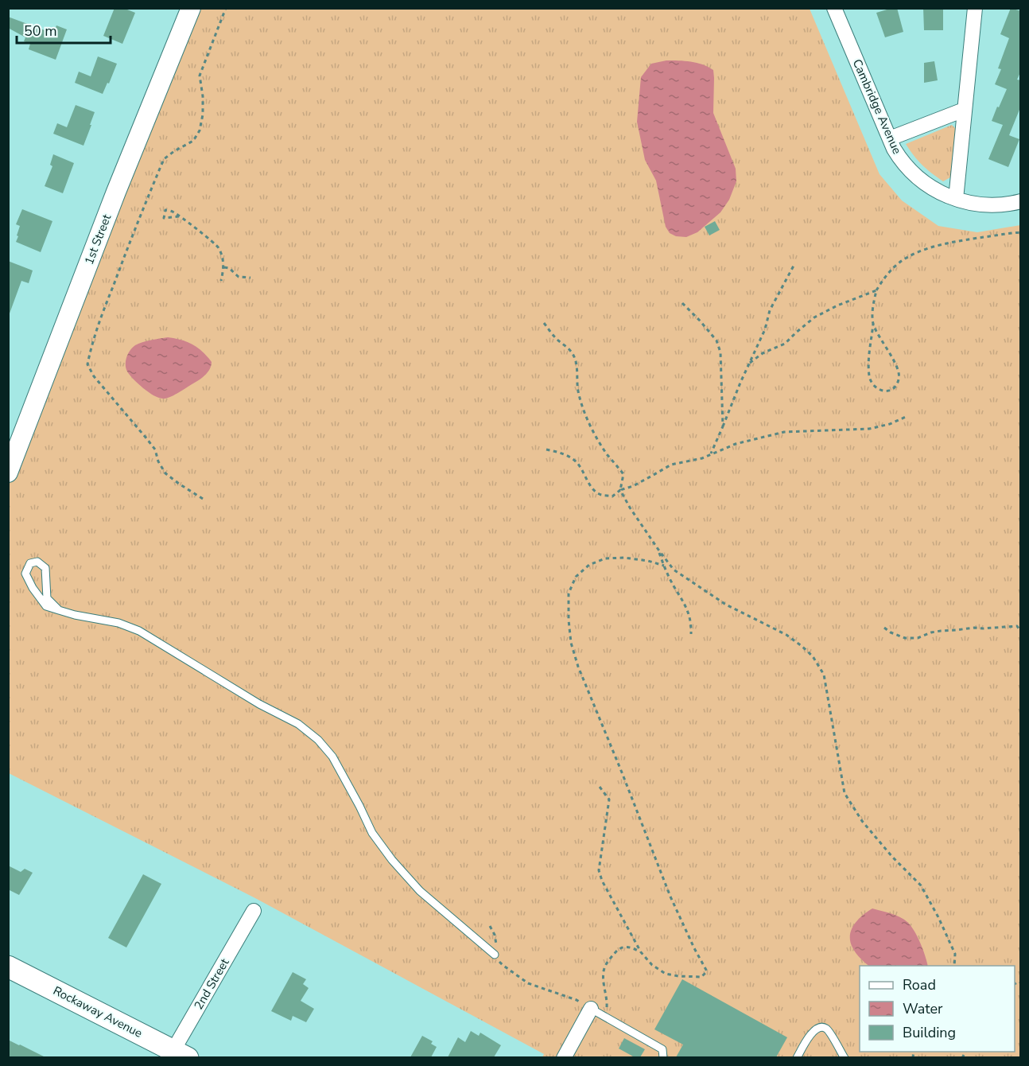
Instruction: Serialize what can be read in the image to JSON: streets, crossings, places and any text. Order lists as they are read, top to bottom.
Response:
{
  "streets": {
    "main road": ["Rockaway Avenue"],
    "street": ["Cambridge Avenue", "1st Street", "2nd Street"]
  },
  "crossings": [
    ["2nd Street", "Rockaway Avenue"]
  ],
  "legend": ["Road", "Water", "Building"],
  "scale_bar": "50 m"
}
